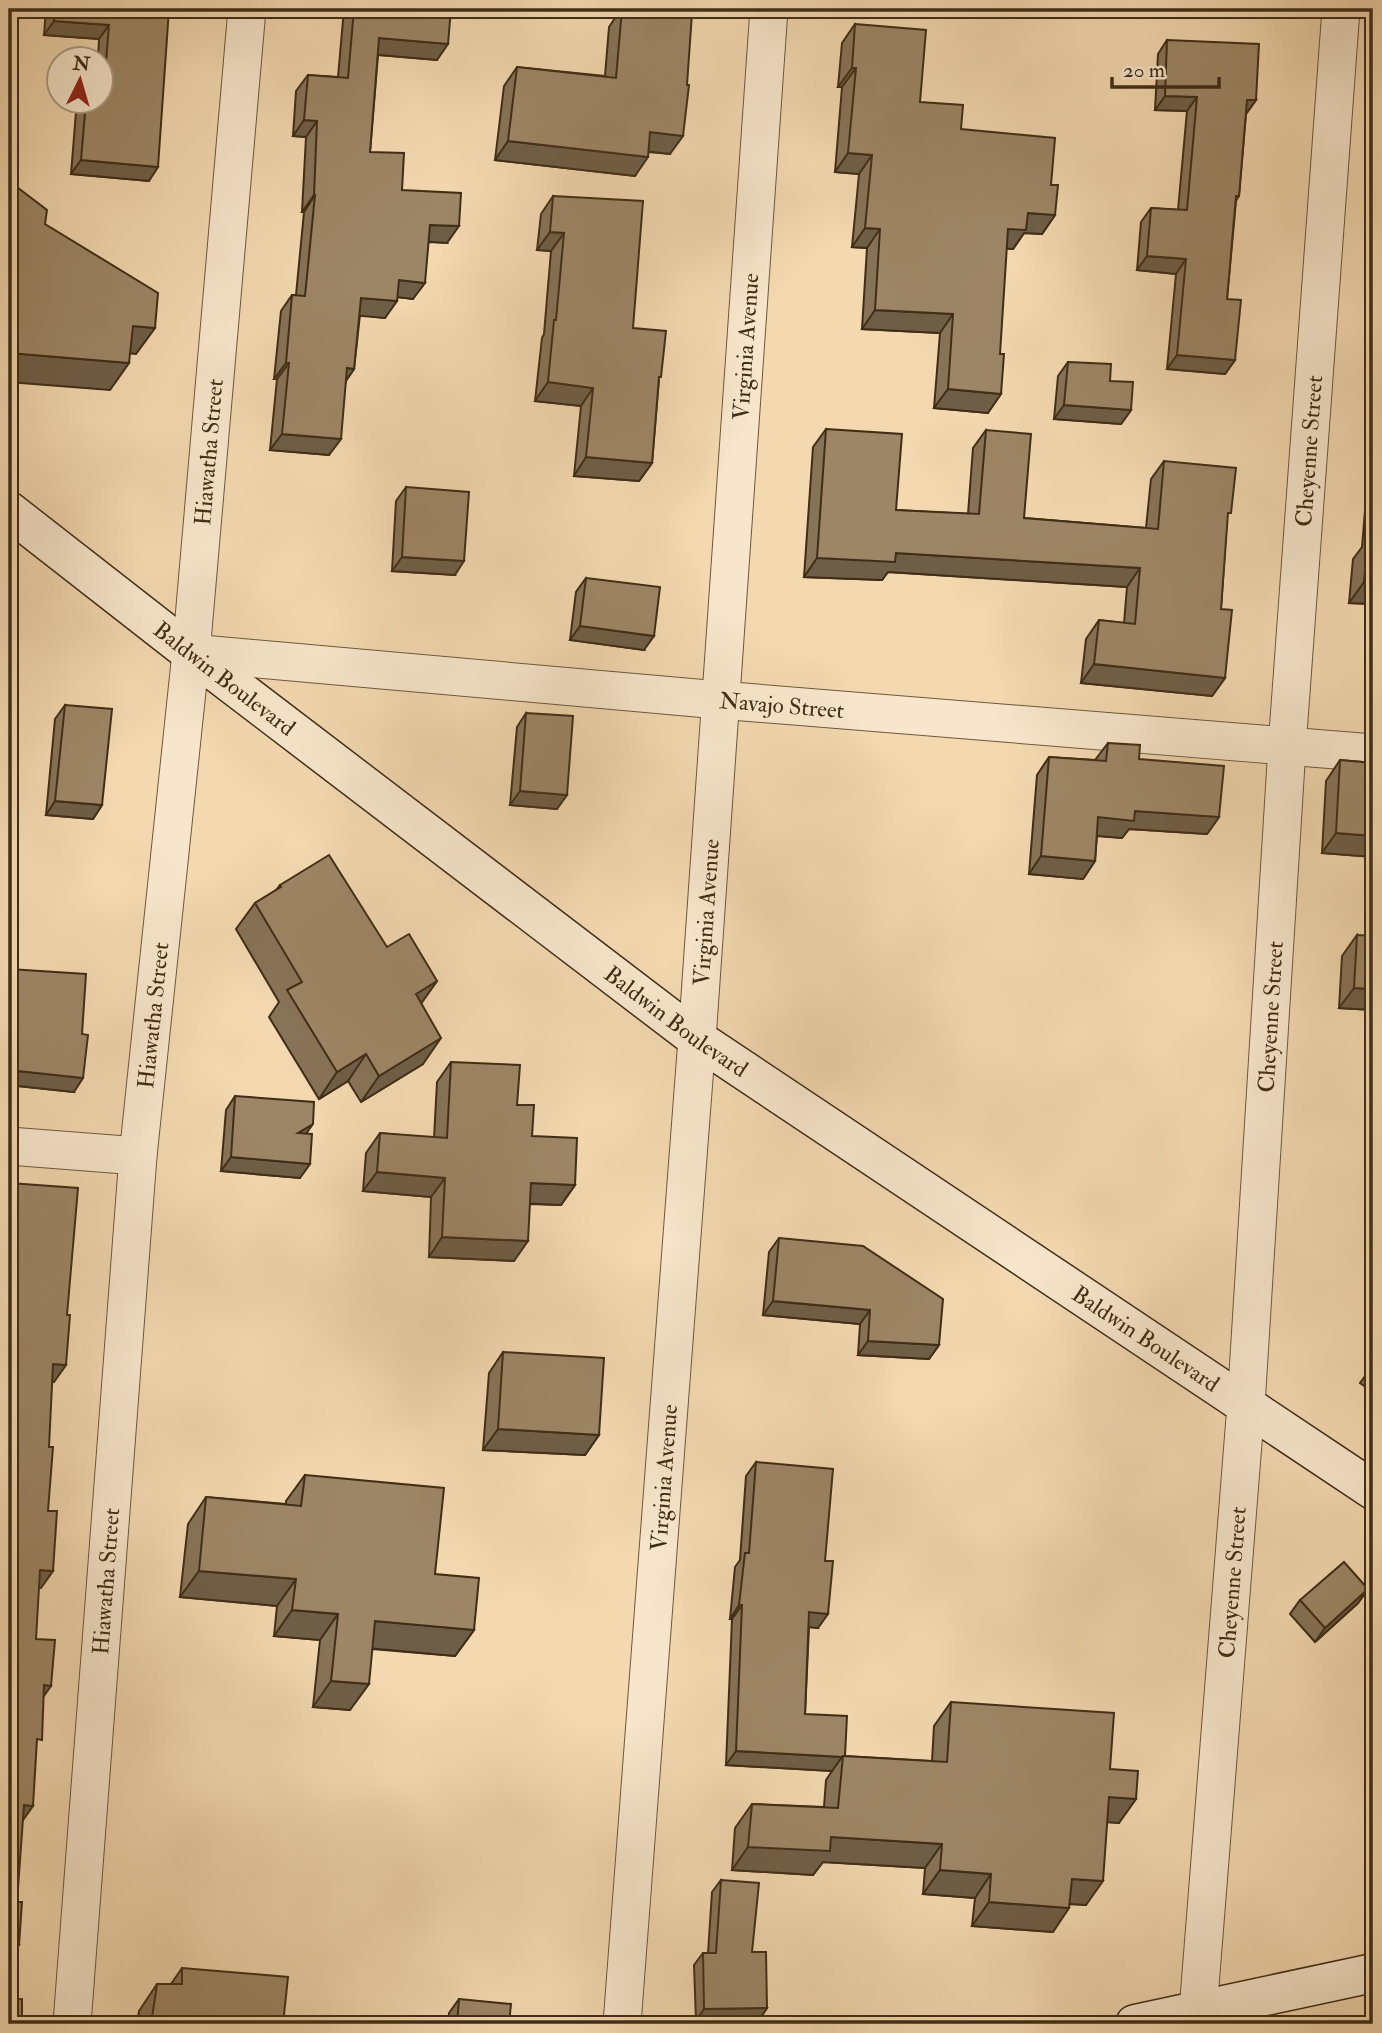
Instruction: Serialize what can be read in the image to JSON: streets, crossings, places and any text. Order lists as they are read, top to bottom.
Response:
{
  "streets": {
    "main road": ["Baldwin Boulevard"],
    "street": [
      "Virginia Avenue",
      "Cheyenne Street",
      "Hiawatha Street",
      "Navajo Street"
    ]
  },
  "crossings": [
    ["Virginia Avenue", "Baldwin Boulevard"],
    ["Virginia Avenue", "Navajo Street"],
    ["Cheyenne Street", "Baldwin Boulevard"],
    ["Cheyenne Street", "Navajo Street"],
    ["Hiawatha Street", "Baldwin Boulevard"],
    ["Hiawatha Street", "Navajo Street"],
    ["Baldwin Boulevard", "Navajo Street"]
  ],
  "scale_bar": "20 m",
  "north": "top"
}
